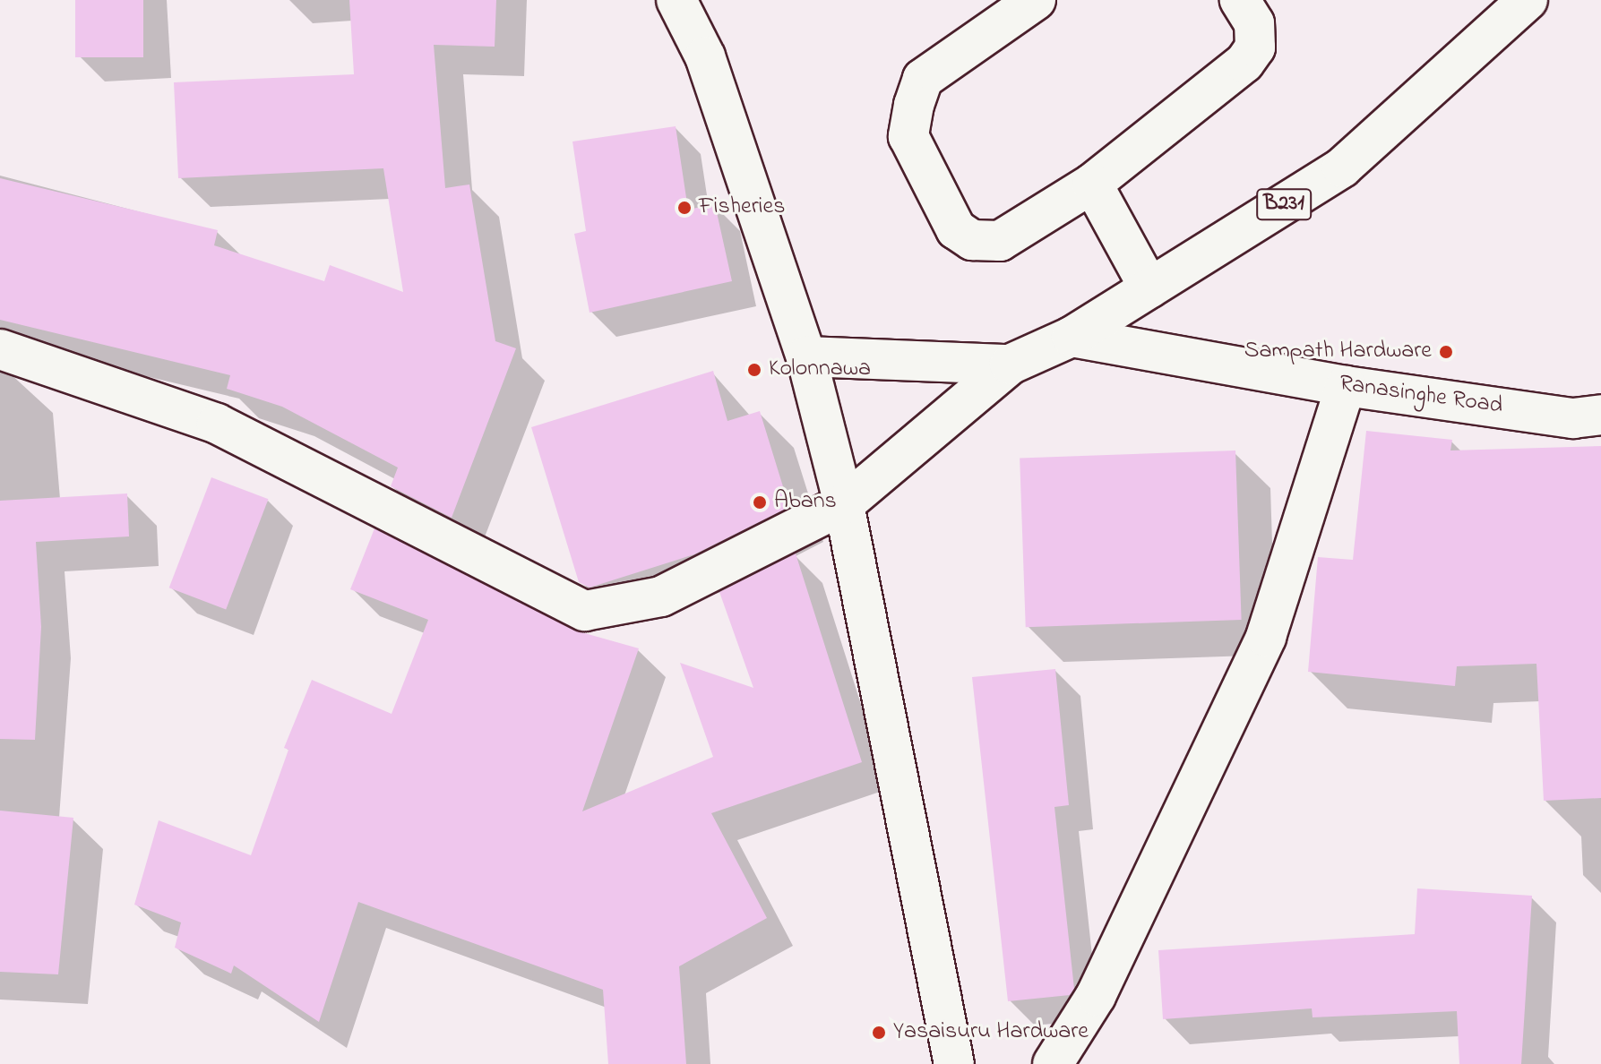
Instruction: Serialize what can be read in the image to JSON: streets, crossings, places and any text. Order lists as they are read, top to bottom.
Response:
{
  "streets": {
    "main road": ["B231", "Ranasinghe Road"]
  },
  "crossings": [
    ["B231", "Ranasinghe Road"]
  ],
  "places": [
    "Fisheries",
    "Sampath Hardware",
    "Kolonnawa",
    "Abans",
    "Yasaisuru Hardware"
  ]
}
